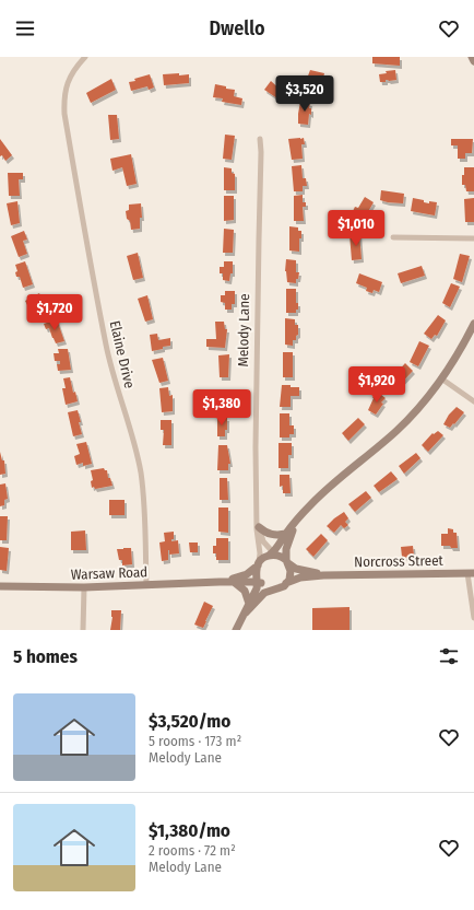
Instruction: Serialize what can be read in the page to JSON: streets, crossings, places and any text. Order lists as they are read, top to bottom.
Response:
{
  "streets": {
    "street": [
      "Melody Lane",
      "Elaine Drive",
      "Norcross Street",
      "Warsaw Road"
    ]
  },
  "crossings": [
    ["Melody Lane", "Norcross Street"],
    ["Melody Lane", "Warsaw Road"],
    ["Elaine Drive", "Warsaw Road"],
    ["Norcross Street", "Warsaw Road"]
  ],
  "page": {
    "header": "Dwello",
    "price": [
      "$3,520",
      "$1,010",
      "$1,720",
      "$1,920",
      "$1,380"
    ],
    "heading": "5 homes",
    "list": [
      {
        "name": "$3,520/mo",
        "note": "5 rooms · 173 m² · Melody Lane"
      },
      {
        "name": "$1,380/mo",
        "note": "2 rooms · 72 m² · Melody Lane"
      }
    ]
  }
}
